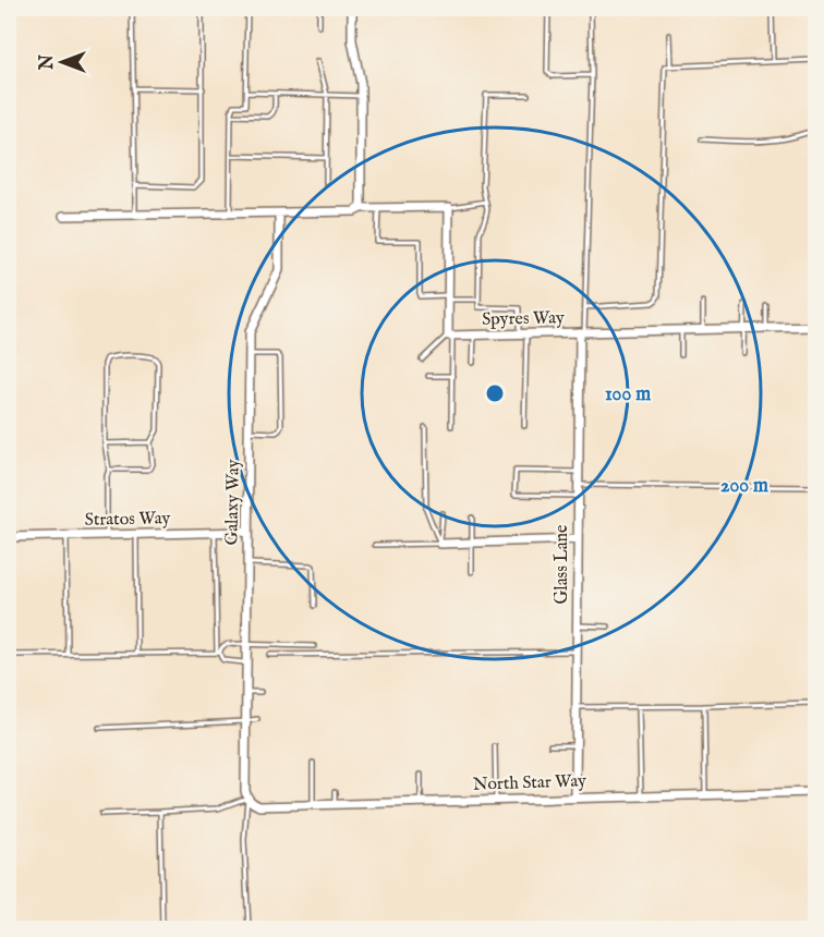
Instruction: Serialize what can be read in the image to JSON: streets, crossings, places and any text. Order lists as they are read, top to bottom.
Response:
{
  "streets": {
    "street": [
      "Spyres Way",
      "Galaxy Way",
      "Stratos Way",
      "Glass Lane",
      "North Star Way"
    ]
  },
  "crossings": [
    ["Spyres Way", "Glass Lane"],
    ["Galaxy Way", "Stratos Way"],
    ["Galaxy Way", "North Star Way"],
    ["Glass Lane", "North Star Way"]
  ],
  "north": "left",
  "rings": ["100 m", "200 m"]
}
